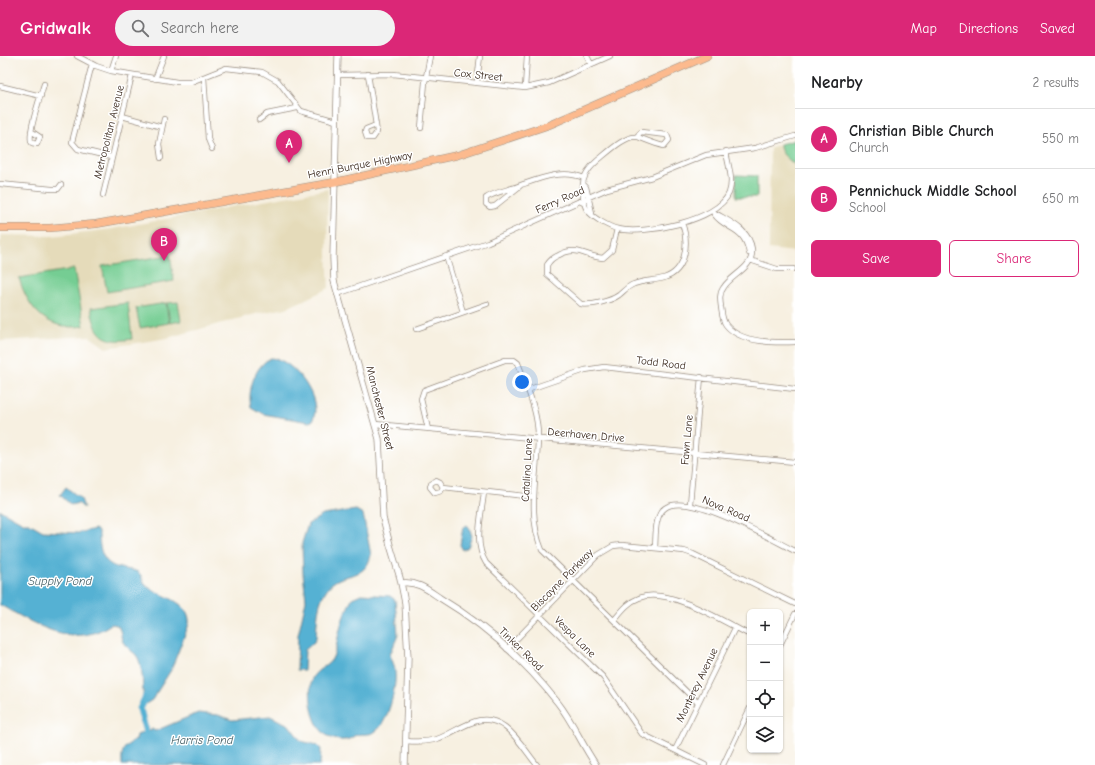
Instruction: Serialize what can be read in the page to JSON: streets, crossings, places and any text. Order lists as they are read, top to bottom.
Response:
{
  "streets": {
    "main road": ["Henri Burque Highway"],
    "street": [
      "Cox Street",
      "Metropolitan Avenue",
      "Ferry Road",
      "Todd Road",
      "Manchester Street",
      "Deerhaven Drive",
      "Fawn Lane",
      "Catalina Lane",
      "Nova Road",
      "Biscayne Parkway",
      "Vespa Lane",
      "Tinker Road",
      "Monterey Avenue"
    ]
  },
  "crossings": [
    ["Cox Street", "Manchester Street"],
    ["Henri Burque Highway", "Manchester Street"],
    ["Ferry Road", "Manchester Street"],
    ["Todd Road", "Fawn Lane"],
    ["Todd Road", "Catalina Lane"],
    ["Manchester Street", "Deerhaven Drive"],
    ["Manchester Street", "Tinker Road"],
    ["Deerhaven Drive", "Fawn Lane"],
    ["Deerhaven Drive", "Catalina Lane"],
    ["Fawn Lane", "Nova Road"],
    ["Catalina Lane", "Biscayne Parkway"],
    ["Catalina Lane", "Monterey Avenue"],
    ["Nova Road", "Biscayne Parkway"],
    ["Biscayne Parkway", "Vespa Lane"],
    ["Biscayne Parkway", "Tinker Road"],
    ["Vespa Lane", "Monterey Avenue"]
  ],
  "water": ["Supply Pond", "Harris Pond"],
  "page": {
    "header": "Gridwalk",
    "search": "Search here",
    "nav": ["Map", "Directions", "Saved"],
    "heading": ["Nearby", "2 results"],
    "list": [
      {
        "mark": "A",
        "name": "Christian Bible Church",
        "note": "Church",
        "value": "550 m"
      },
      {
        "mark": "B",
        "name": "Pennichuck Middle School",
        "note": "School",
        "value": "650 m"
      }
    ],
    "pins": ["A", "B"],
    "buttons": ["Save", "Share"],
    "map_buttons": ["+", "−"]
  }
}
